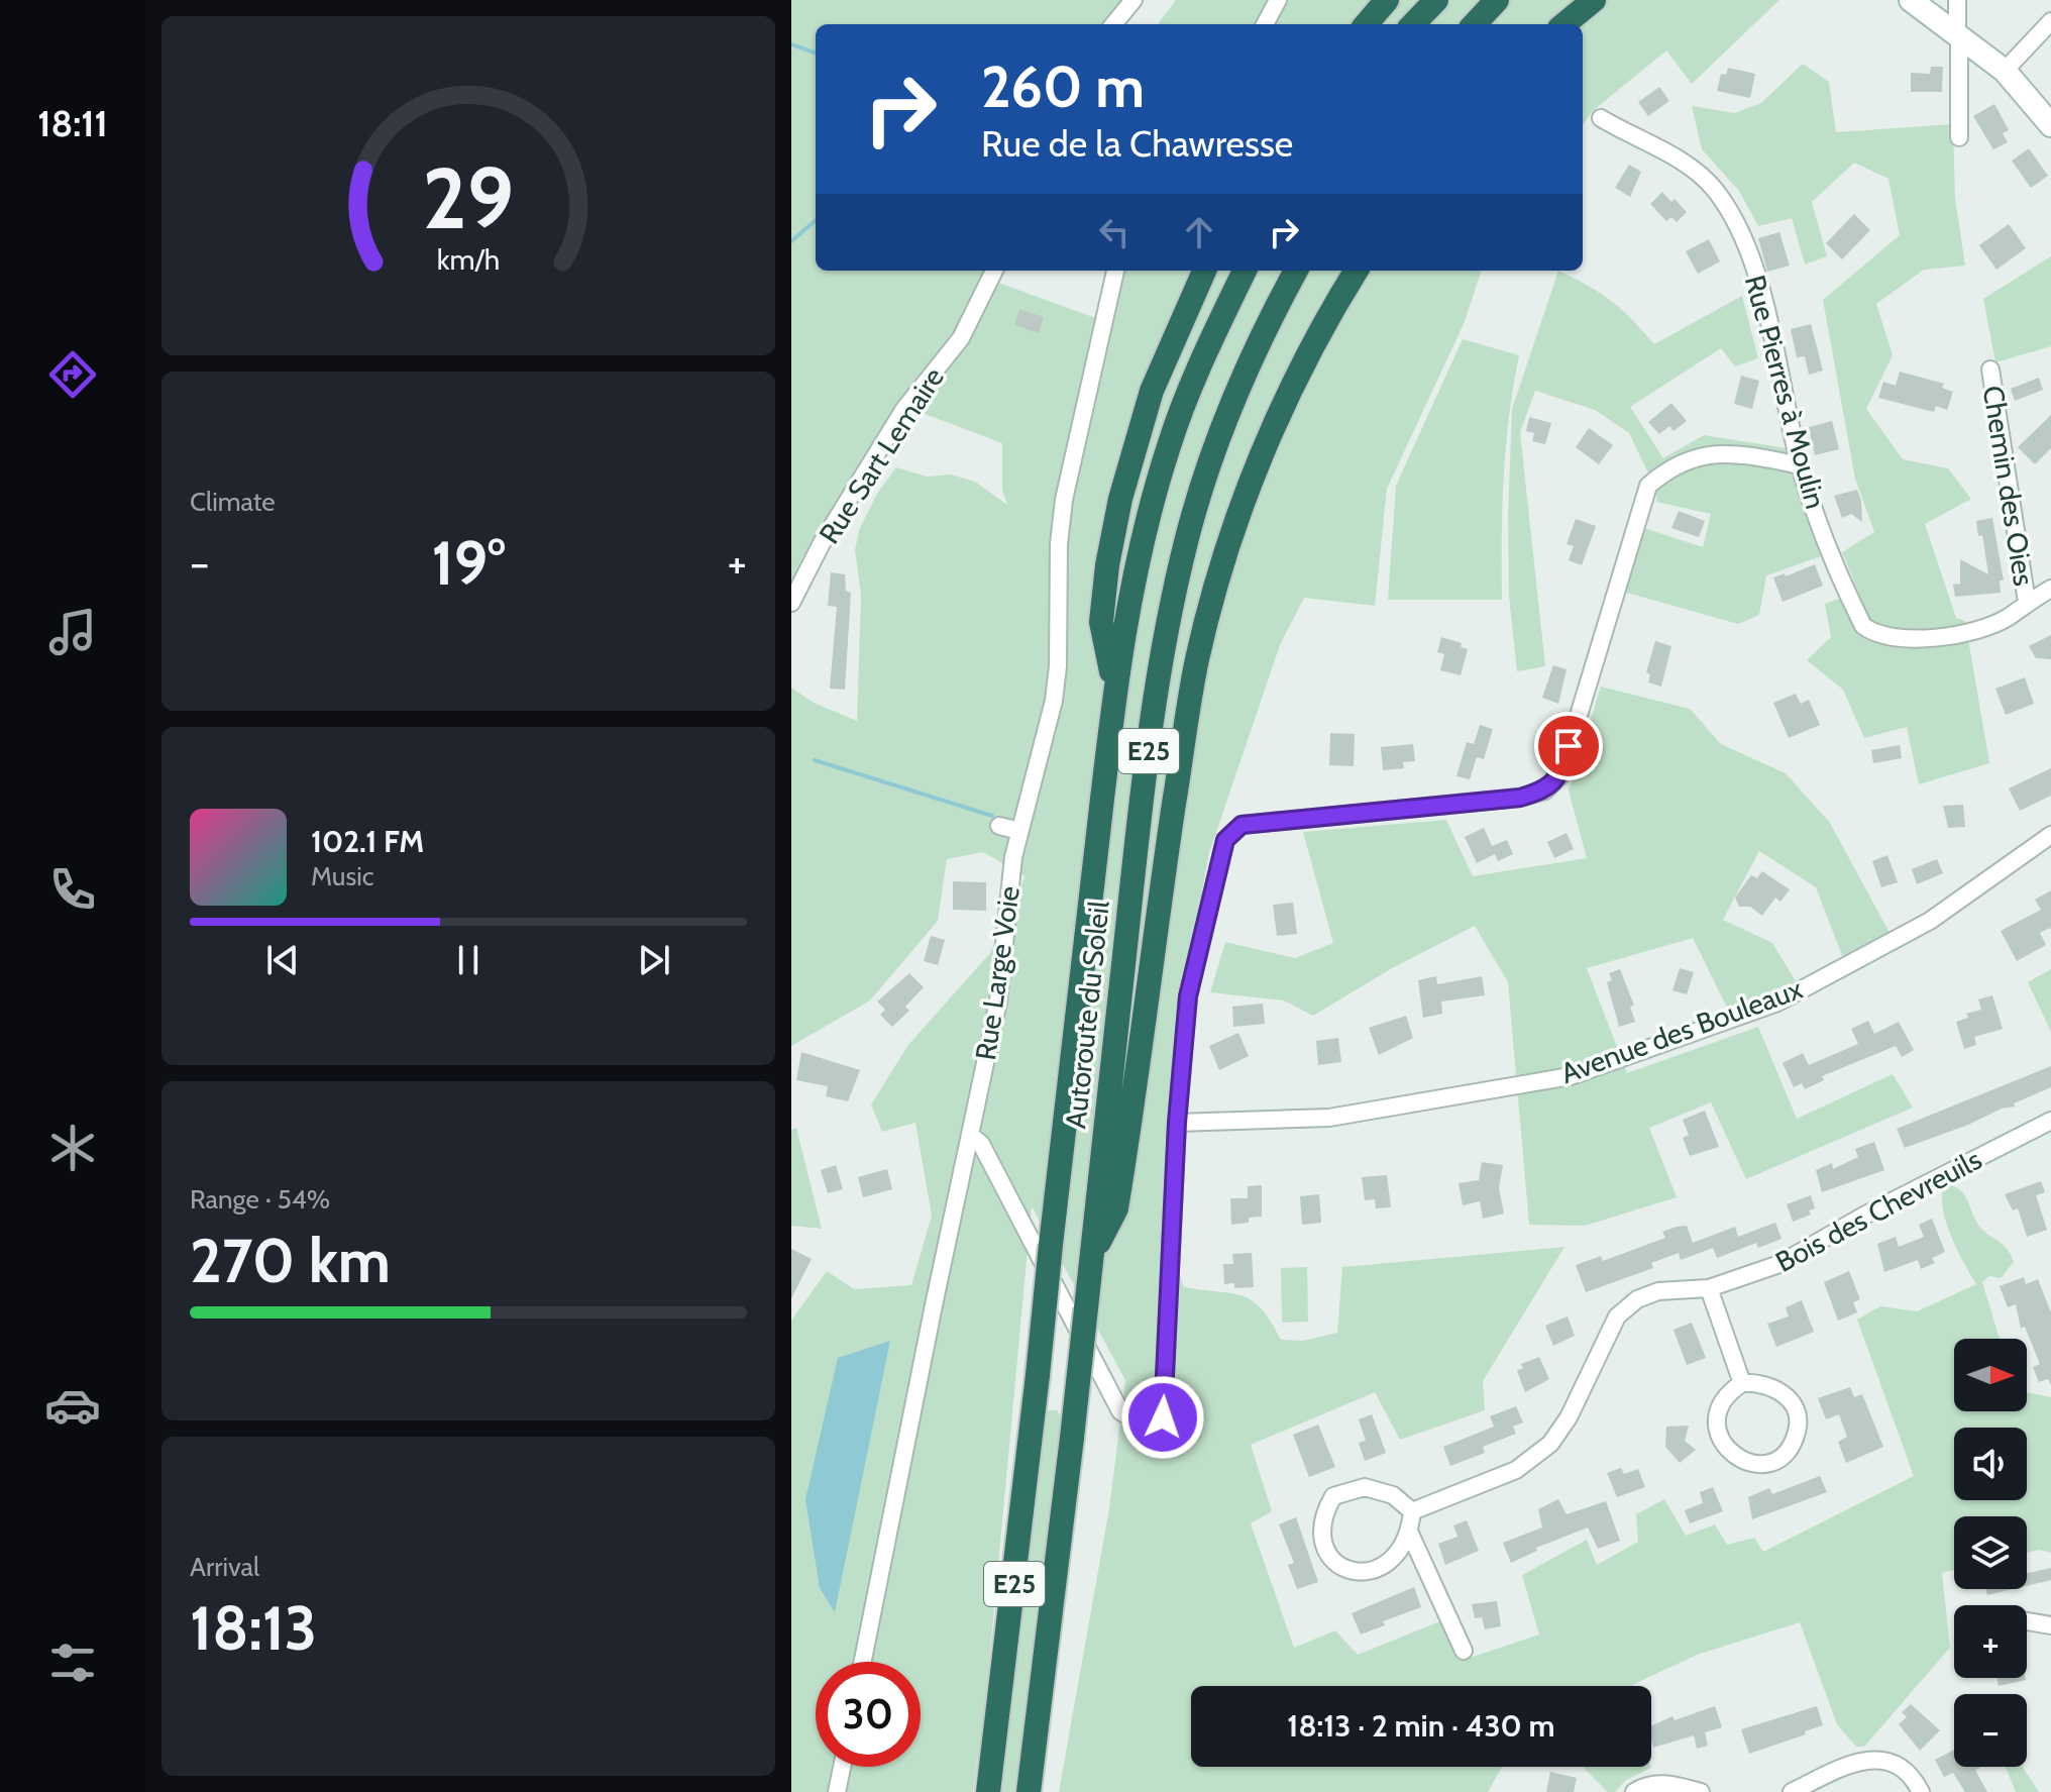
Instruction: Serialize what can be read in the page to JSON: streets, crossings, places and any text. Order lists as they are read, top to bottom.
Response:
{
  "streets": {
    "highway": ["E25", "Autoroute du Soleil"],
    "street": [
      "Rue Pierres à Moulin",
      "Rue Sart Lemaire",
      "Chemin des Oies",
      "Rue Large Voie",
      "Avenue des Bouleaux",
      "Bois des Chevreuils"
    ]
  },
  "crossings": [
    ["Rue Pierres à Moulin", "Chemin des Oies"]
  ],
  "north": "right",
  "page": {
    "tabs": "18:11",
    "turn": ["260 m", "Rue de la Chawresse"],
    "tile": [
      "Climate",
      ["Range · 54%", "270 km"],
      ["Arrival", "18:13"]
    ],
    "heat": ["−", "19°", "+"],
    "song": ["102.1 FM", "Music"],
    "map_buttons": ["+", "−"],
    "limit": "30",
    "trip": "18:13 · 2 min · 430 m",
    "gauge": ["29", "km/h"]
  }
}
